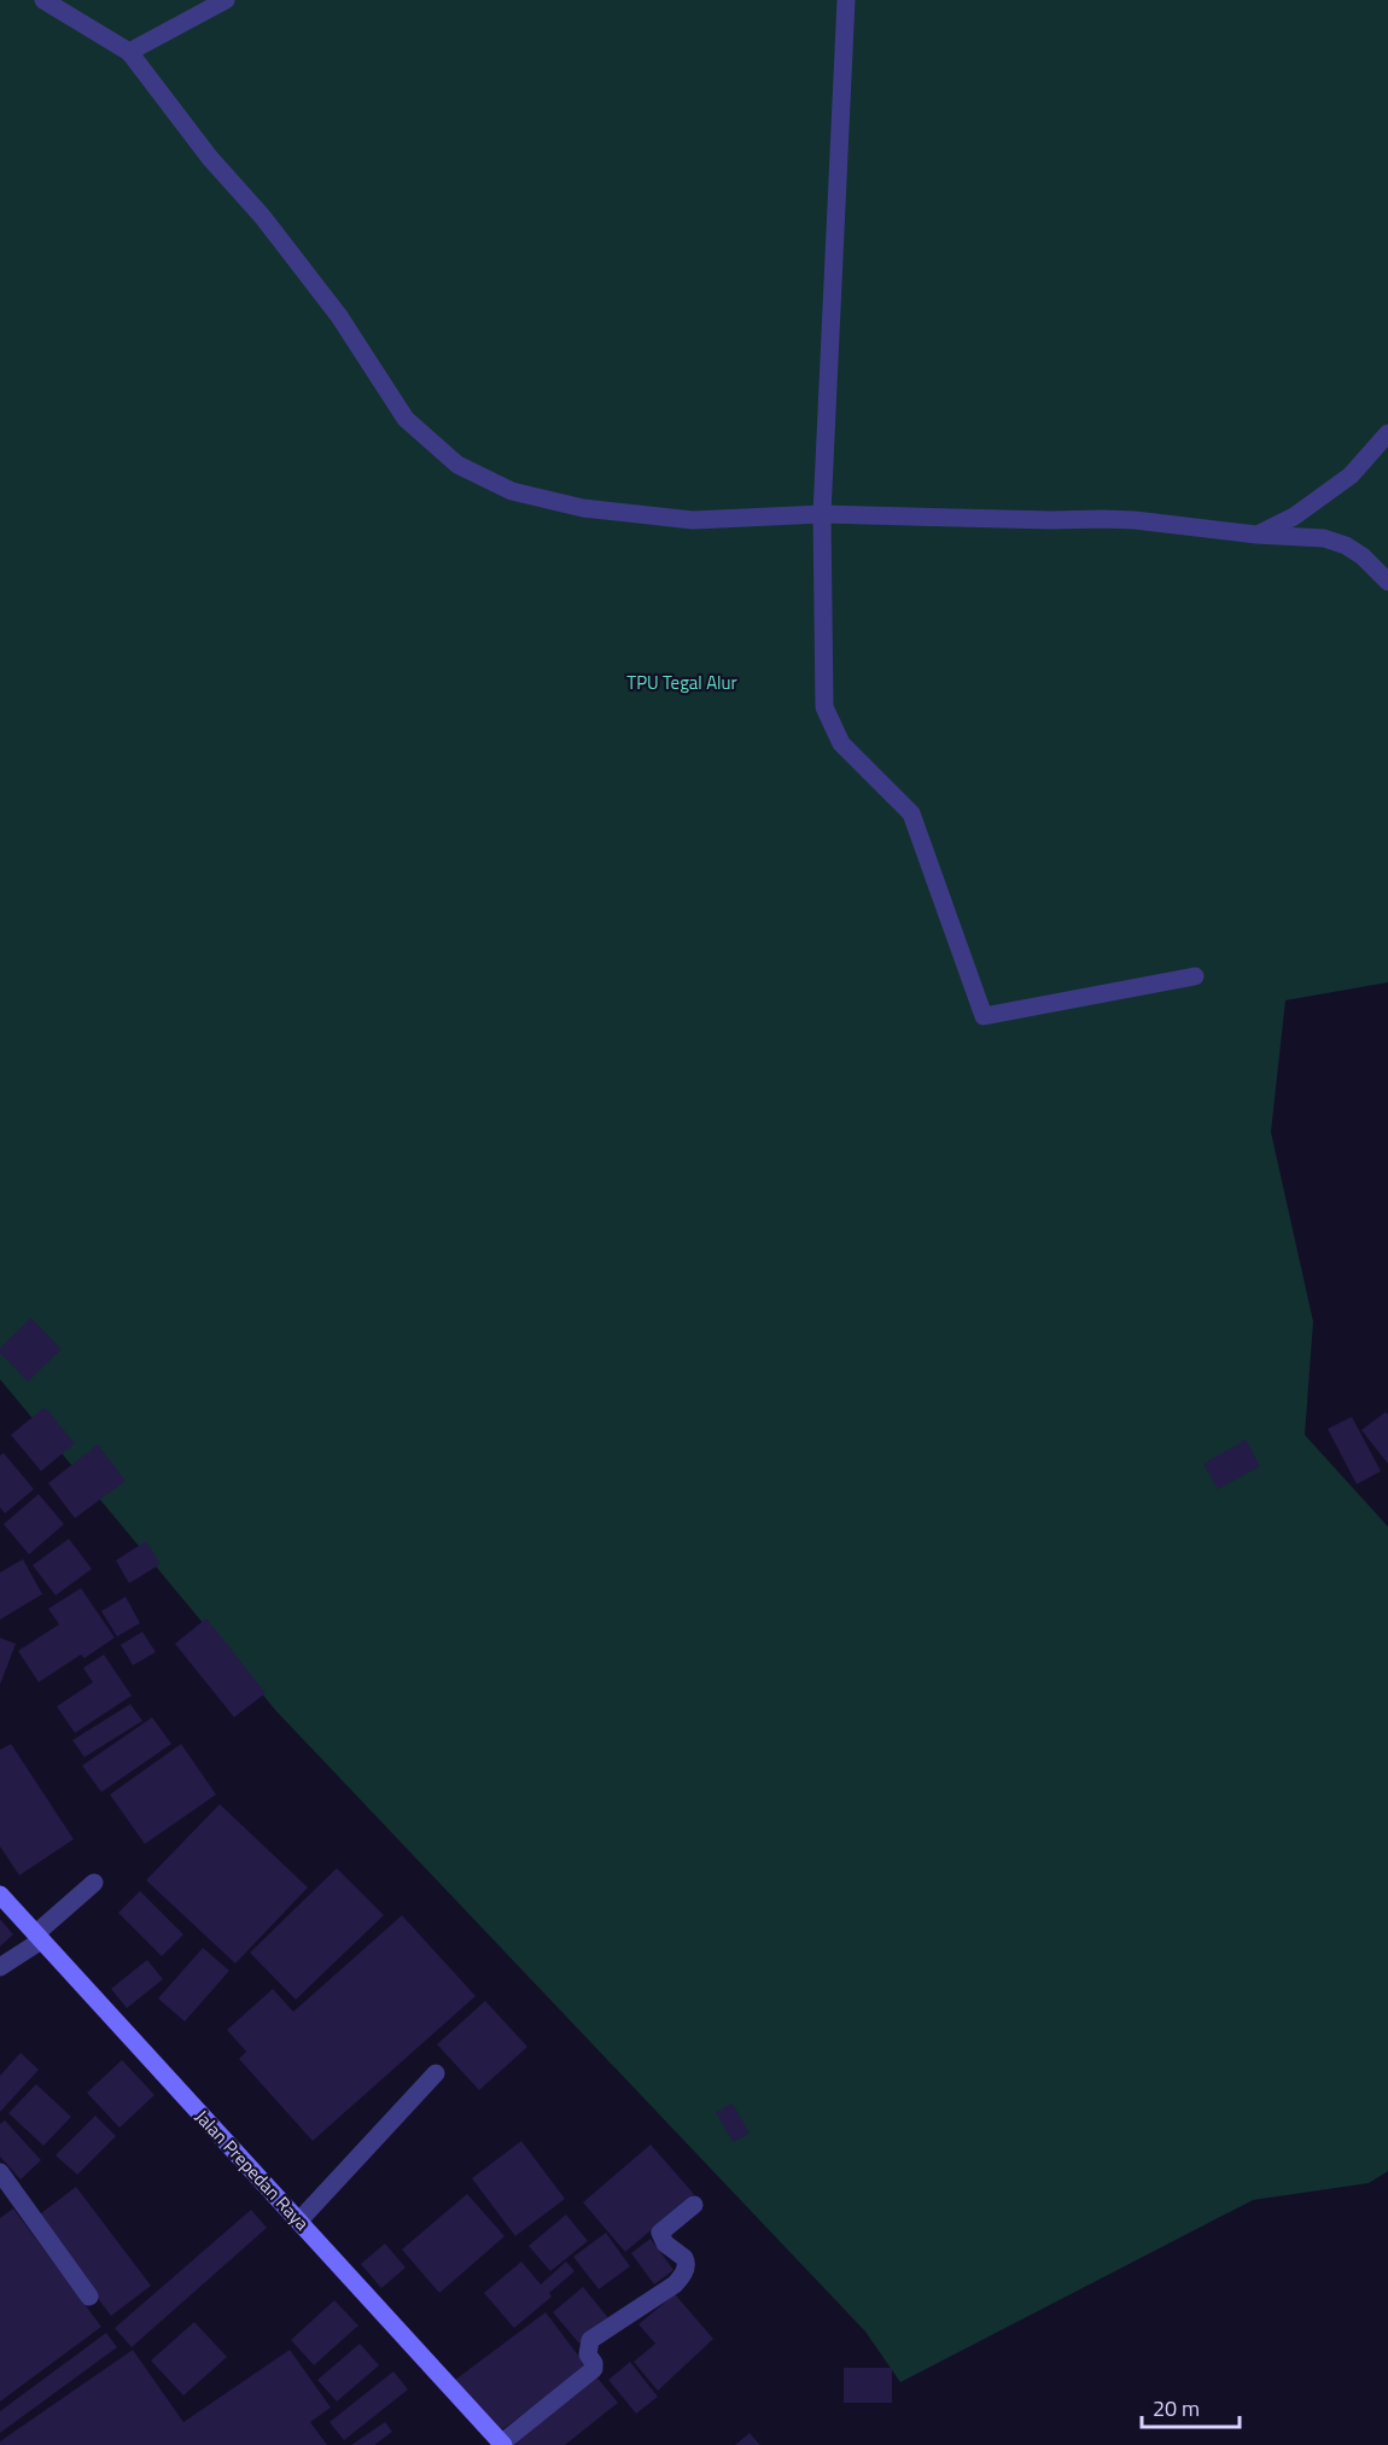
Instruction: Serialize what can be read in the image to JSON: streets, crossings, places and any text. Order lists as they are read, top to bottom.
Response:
{
  "streets": {
    "street": ["Jalan Prepedan Raya"]
  },
  "parks": ["TPU Tegal Alur"],
  "scale_bar": "20 m"
}
